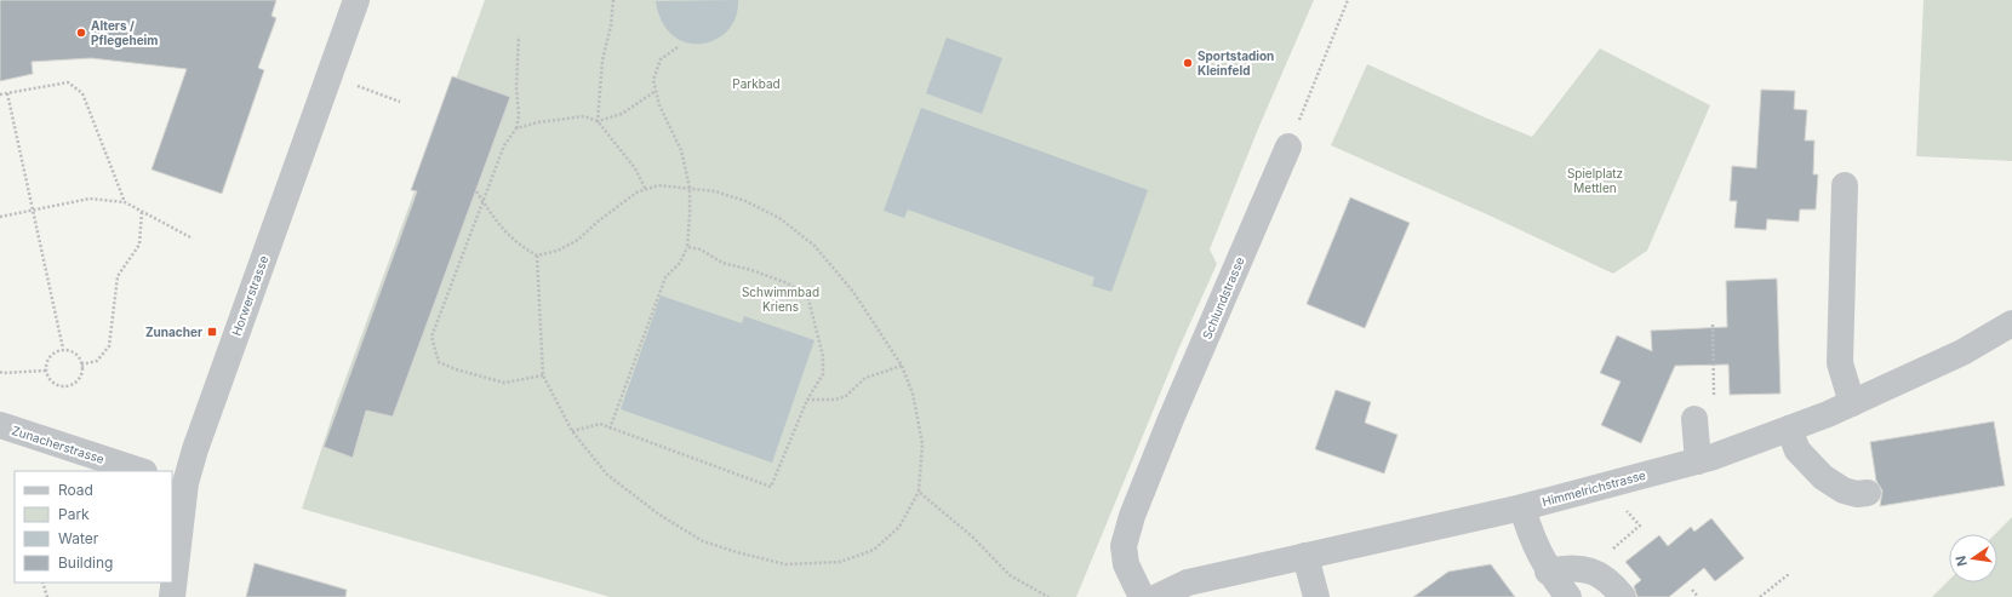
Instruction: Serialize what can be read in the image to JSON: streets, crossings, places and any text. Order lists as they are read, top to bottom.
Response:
{
  "streets": {
    "street": [
      "Horwerstrasse",
      "Schlundstrasse",
      "Zunacherstrasse",
      "Himmelrichstrasse"
    ]
  },
  "parks": ["Parkbad", "Spielplatz Mettlen", "Schwimmbad Kriens"],
  "places": {
    "other": ["Alters / Pflegeheim", "Sportstadion Kleinfeld"],
    "transit": ["Zunacher"]
  },
  "legend": [
    "Road",
    "Park",
    "Water",
    "Building"
  ],
  "north": "left"
}
